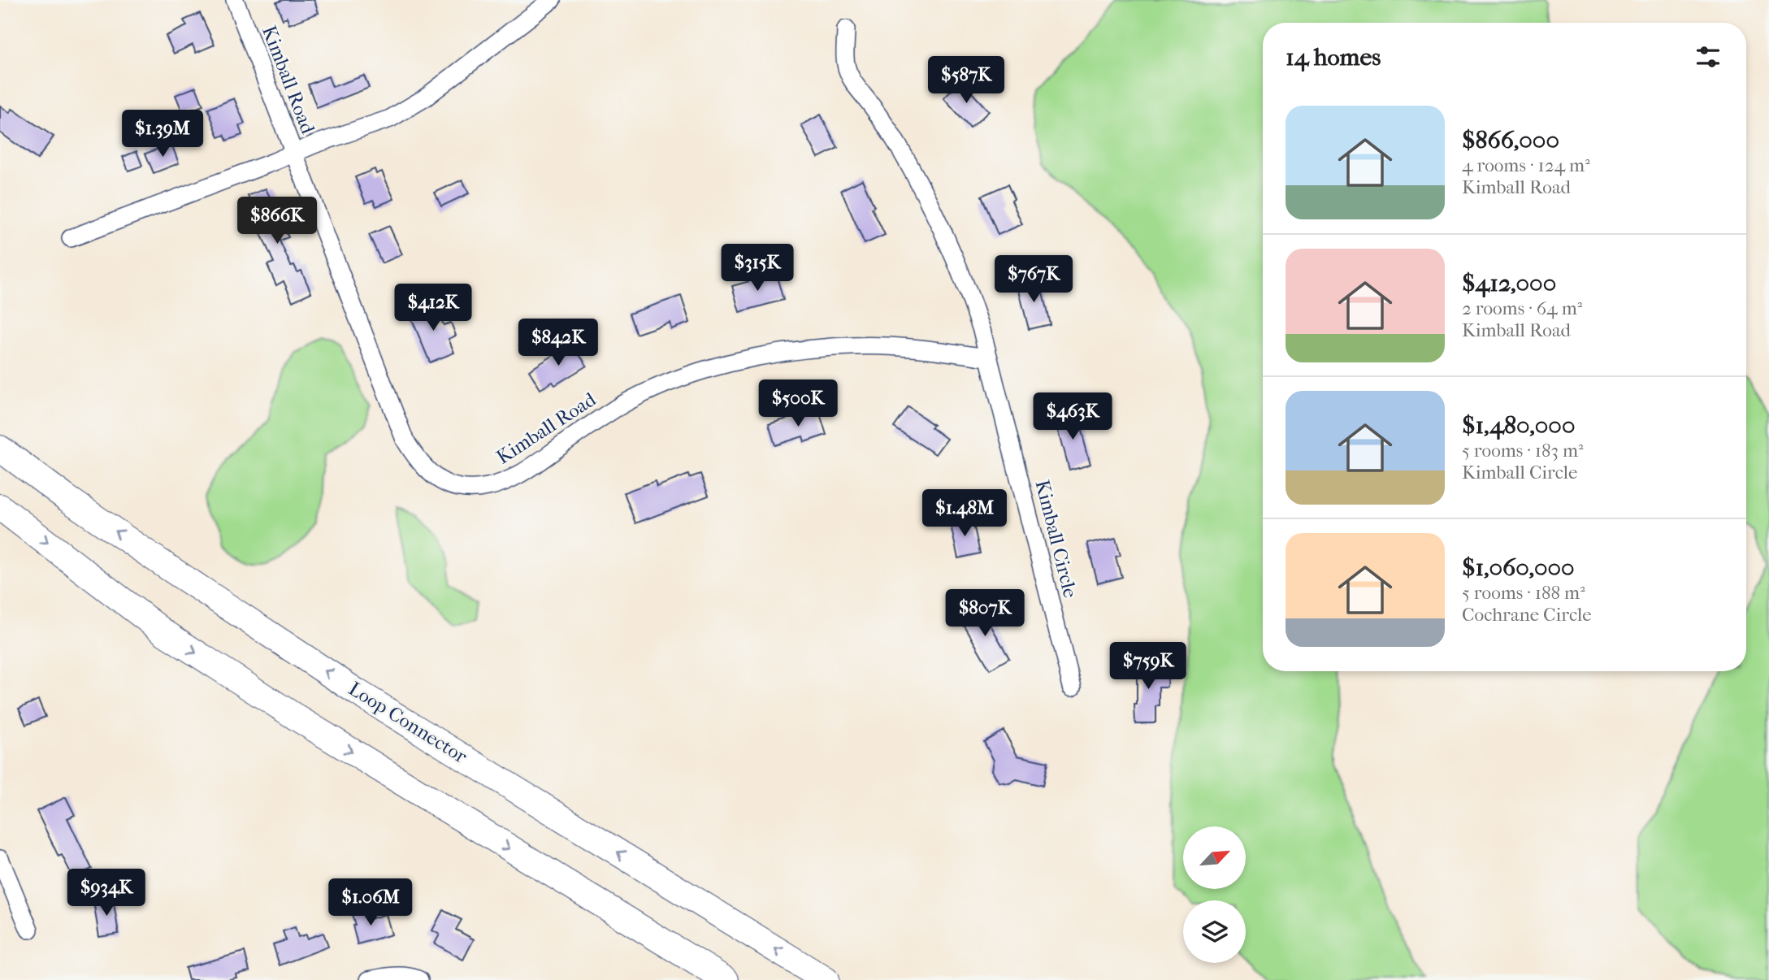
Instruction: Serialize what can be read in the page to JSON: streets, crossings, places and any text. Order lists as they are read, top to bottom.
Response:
{
  "streets": {
    "highway": ["Loop Connector"],
    "street": ["Kimball Road", "Kimball Circle"]
  },
  "crossings": [
    ["Kimball Road", "Kimball Circle"]
  ],
  "north": "top right",
  "page": {
    "heading": "14 homes",
    "price": [
      "$587K",
      "$1.39M",
      "$866K",
      "$315K",
      "$767K",
      "$412K",
      "$842K",
      "$500K",
      "$463K",
      "$1.48M",
      "$807K",
      "$759K",
      "$934K",
      "$1.06M"
    ],
    "list": [
      {
        "name": "$866,000",
        "note": "4 rooms · 124 m² · Kimball Road"
      },
      {
        "name": "$412,000",
        "note": "2 rooms · 64 m² · Kimball Road"
      },
      {
        "name": "$1,480,000",
        "note": "5 rooms · 183 m² · Kimball Circle"
      },
      {
        "name": "$1,060,000",
        "note": "5 rooms · 188 m² · Cochrane Circle"
      }
    ]
  }
}
